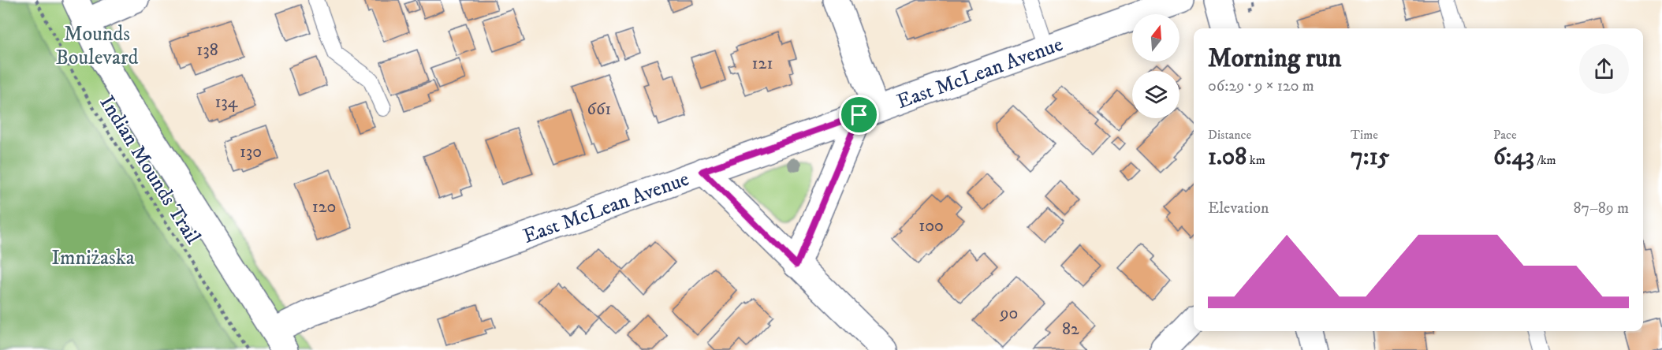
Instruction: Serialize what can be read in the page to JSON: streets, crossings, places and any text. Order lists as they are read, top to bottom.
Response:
{
  "streets": {
    "street": ["East McLean Avenue"],
    "path": ["Indian Mounds Trail"]
  },
  "parks": ["Mounds Boulevard", "Imniżaska"],
  "house_numbers": [
    "138",
    "121",
    "134",
    "661",
    "130",
    "120",
    "100",
    "90",
    "82"
  ],
  "north": "top",
  "page": {
    "heading": ["Morning run", "06:29 · 9 × 120 m"],
    "stats": [
      ["Distance", "1.08 km"],
      ["Time", "7:15"],
      ["Pace", "6:43 /km"]
    ],
    "chart": ["Elevation", "87–89 m"]
  }
}
